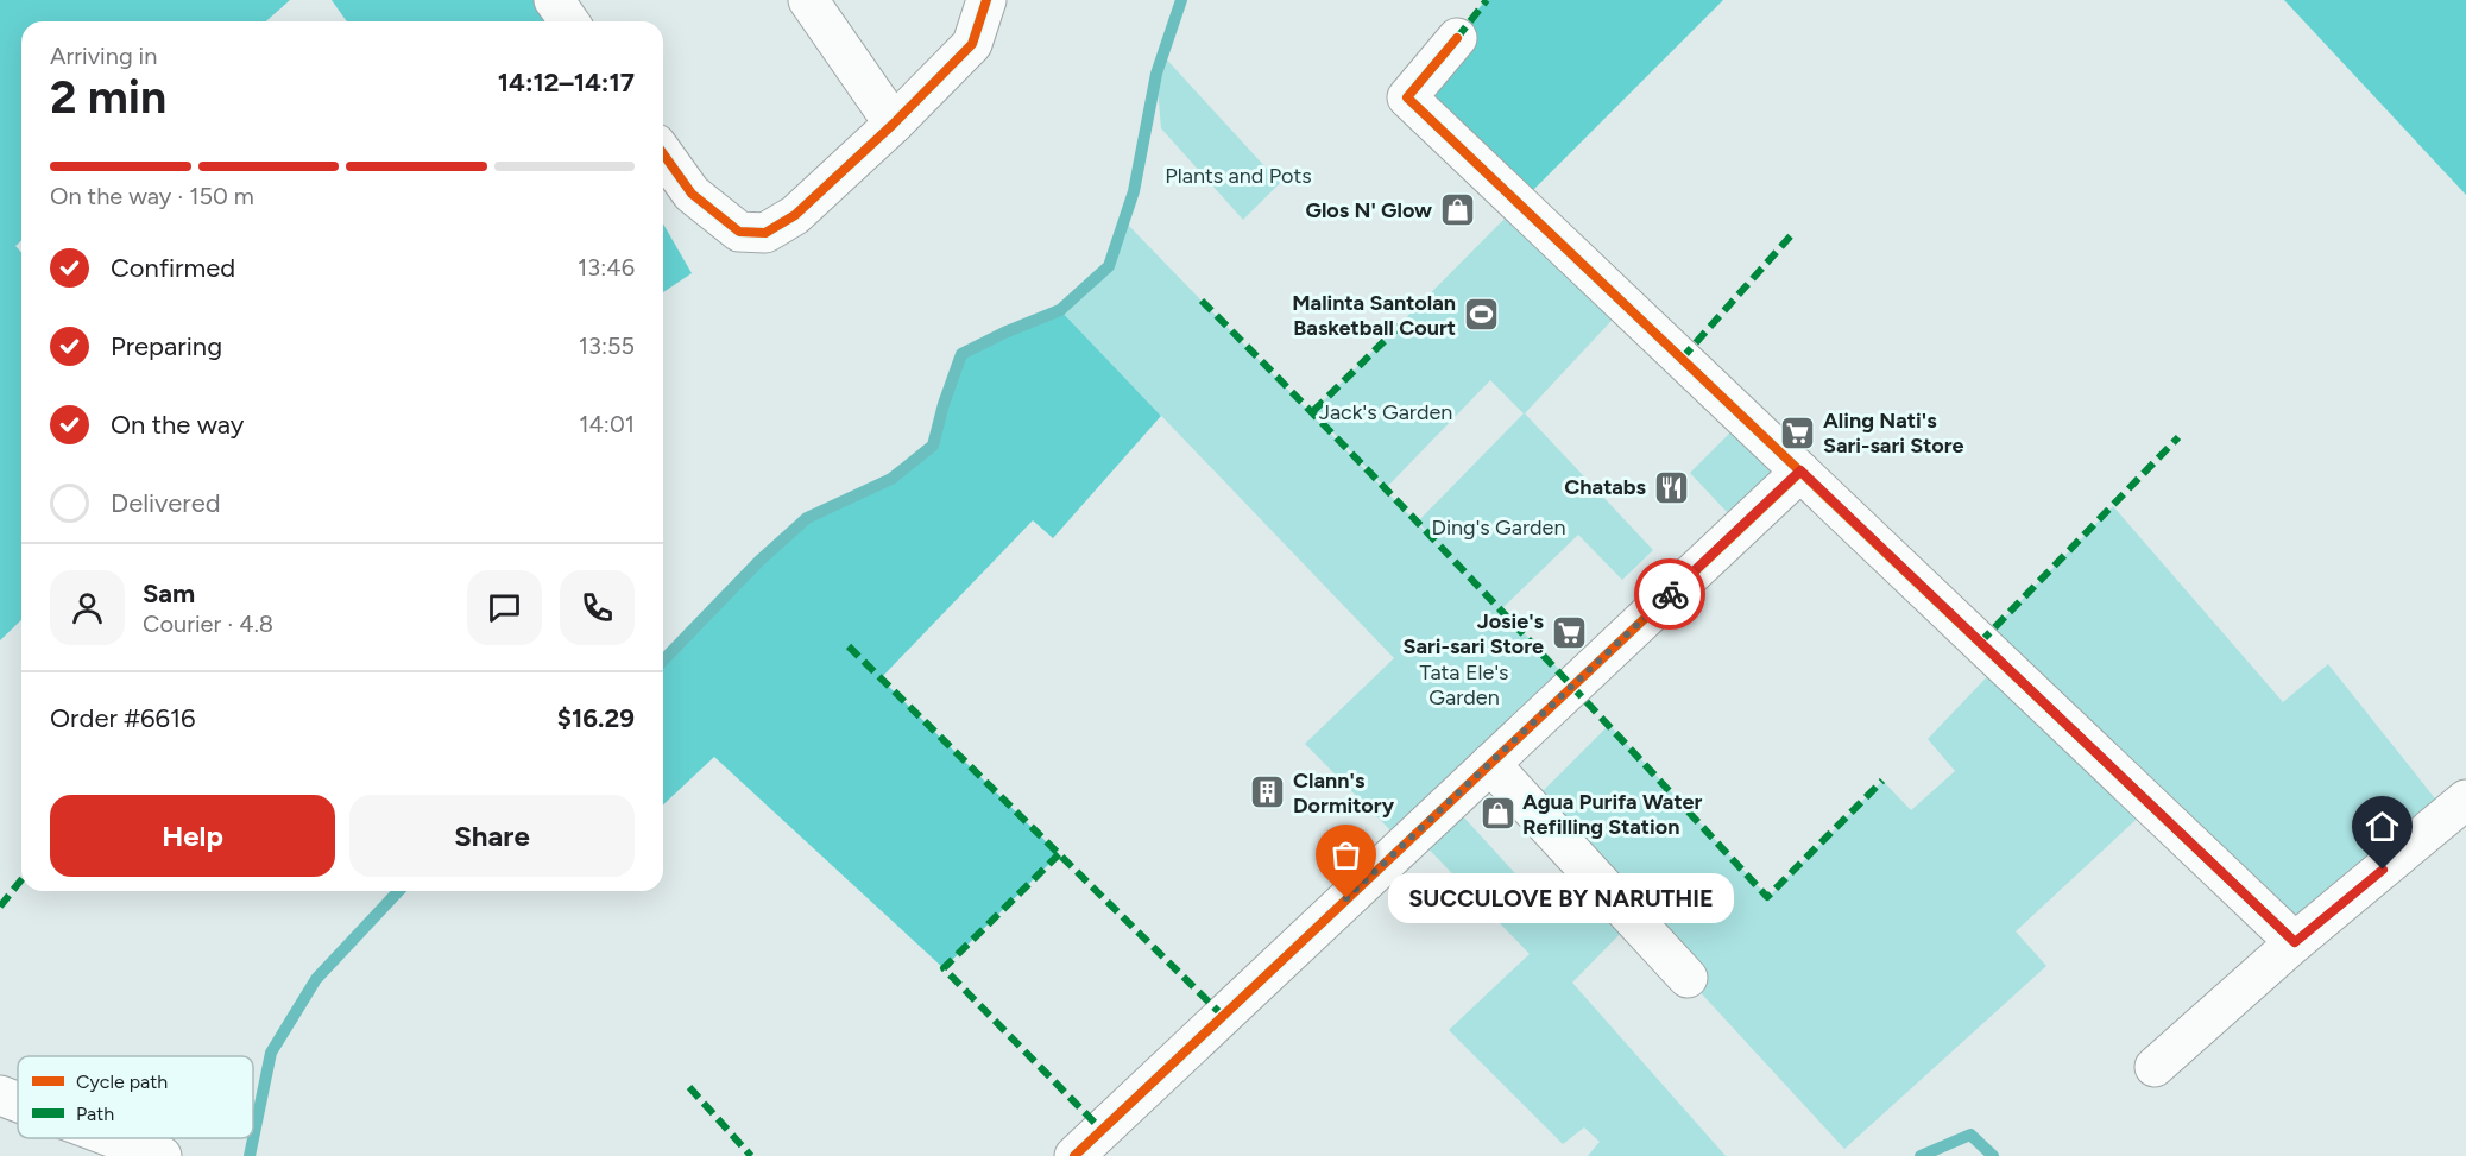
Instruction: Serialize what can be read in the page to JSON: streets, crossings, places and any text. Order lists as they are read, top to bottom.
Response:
{
  "parks": [
    "Plants and Pots",
    "Jack's Garden",
    "Ding's Garden",
    "Tata Ele's Garden"
  ],
  "places": {
    "shop": ["Glos N' Glow", "Agua Purifa Water Refilling Station"],
    "sports": ["Malinta Santolan Basketball Court"],
    "supermarket": ["Aling Nati's Sari-sari Store", "Josie's Sari-sari Store"],
    "restaurant": ["Chatabs"],
    "building": ["Clann's Dormitory"],
    "other": ["SUCCULOVE BY NARUTHIE"]
  },
  "legend": ["Cycle path", "Path"],
  "page": {
    "heading": ["2 min", "Arriving in", "14:12–14:17"],
    "panel": [
      "Sam",
      "Courier · 4.8",
      "Order #6616",
      "$16.29"
    ],
    "bar": "On the way · 150 m",
    "list": [
      ["Confirmed", "13:46"],
      ["Preparing", "13:55"],
      ["On the way", "14:01"],
      "Delivered"
    ],
    "buttons": ["Help", "Share"],
    "bubble": "SUCCULOVE BY NARUTHIE"
  }
}
